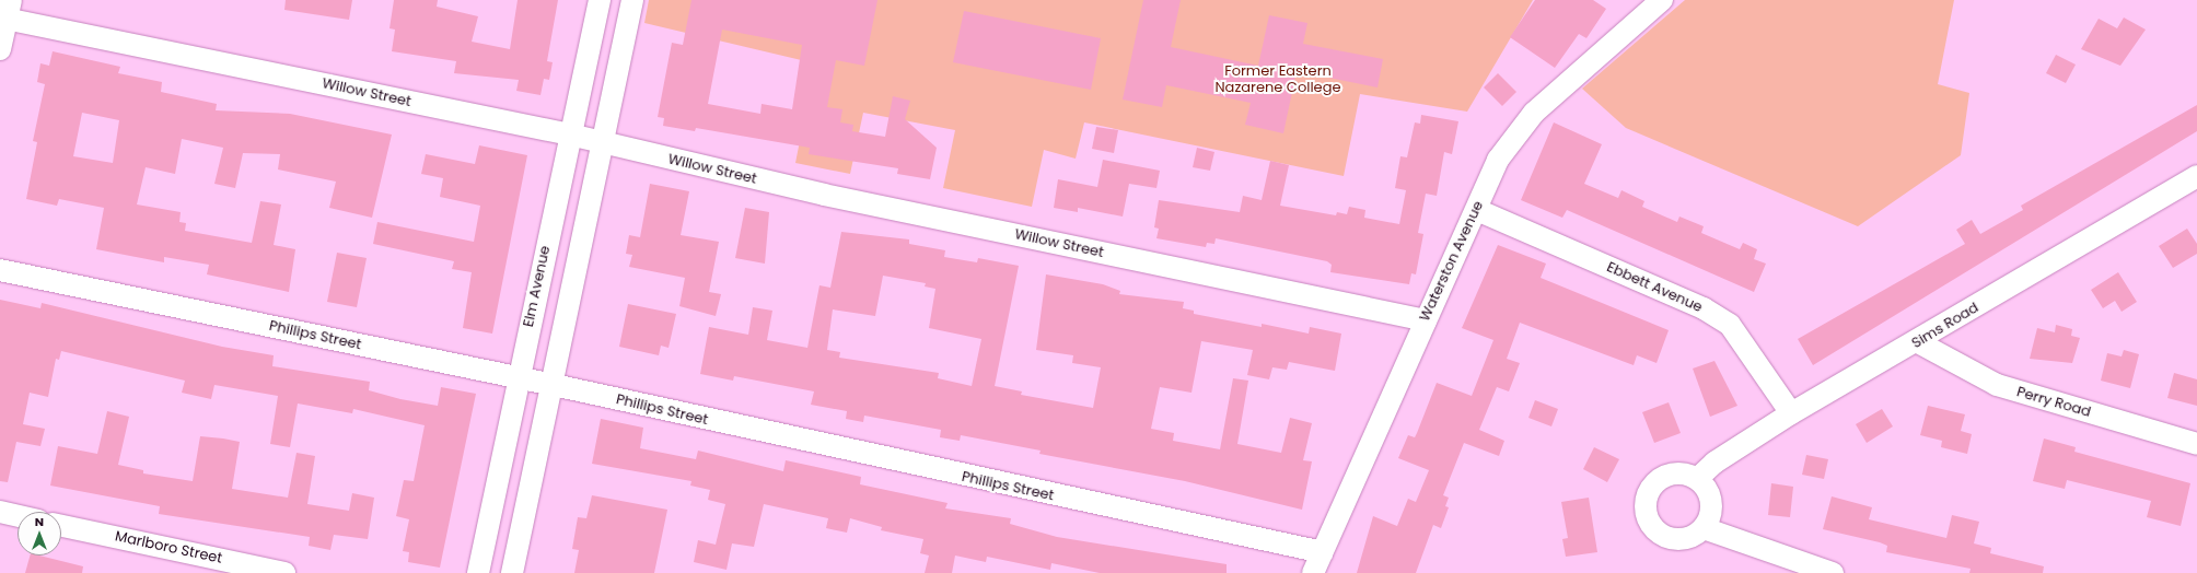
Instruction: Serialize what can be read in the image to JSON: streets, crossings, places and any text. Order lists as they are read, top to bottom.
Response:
{
  "streets": {
    "street": [
      "Willow Street",
      "Waterston Avenue",
      "Elm Avenue",
      "Ebbett Avenue",
      "Sims Road",
      "Phillips Street",
      "Perry Road",
      "Marlboro Street"
    ]
  },
  "crossings": [
    ["Willow Street", "Waterston Avenue"],
    ["Willow Street", "Elm Avenue"],
    ["Waterston Avenue", "Ebbett Avenue"],
    ["Waterston Avenue", "Phillips Street"],
    ["Elm Avenue", "Phillips Street"],
    ["Ebbett Avenue", "Sims Road"],
    ["Sims Road", "Perry Road"]
  ],
  "parks": ["Former Eastern Nazarene College"],
  "north": "top"
}
